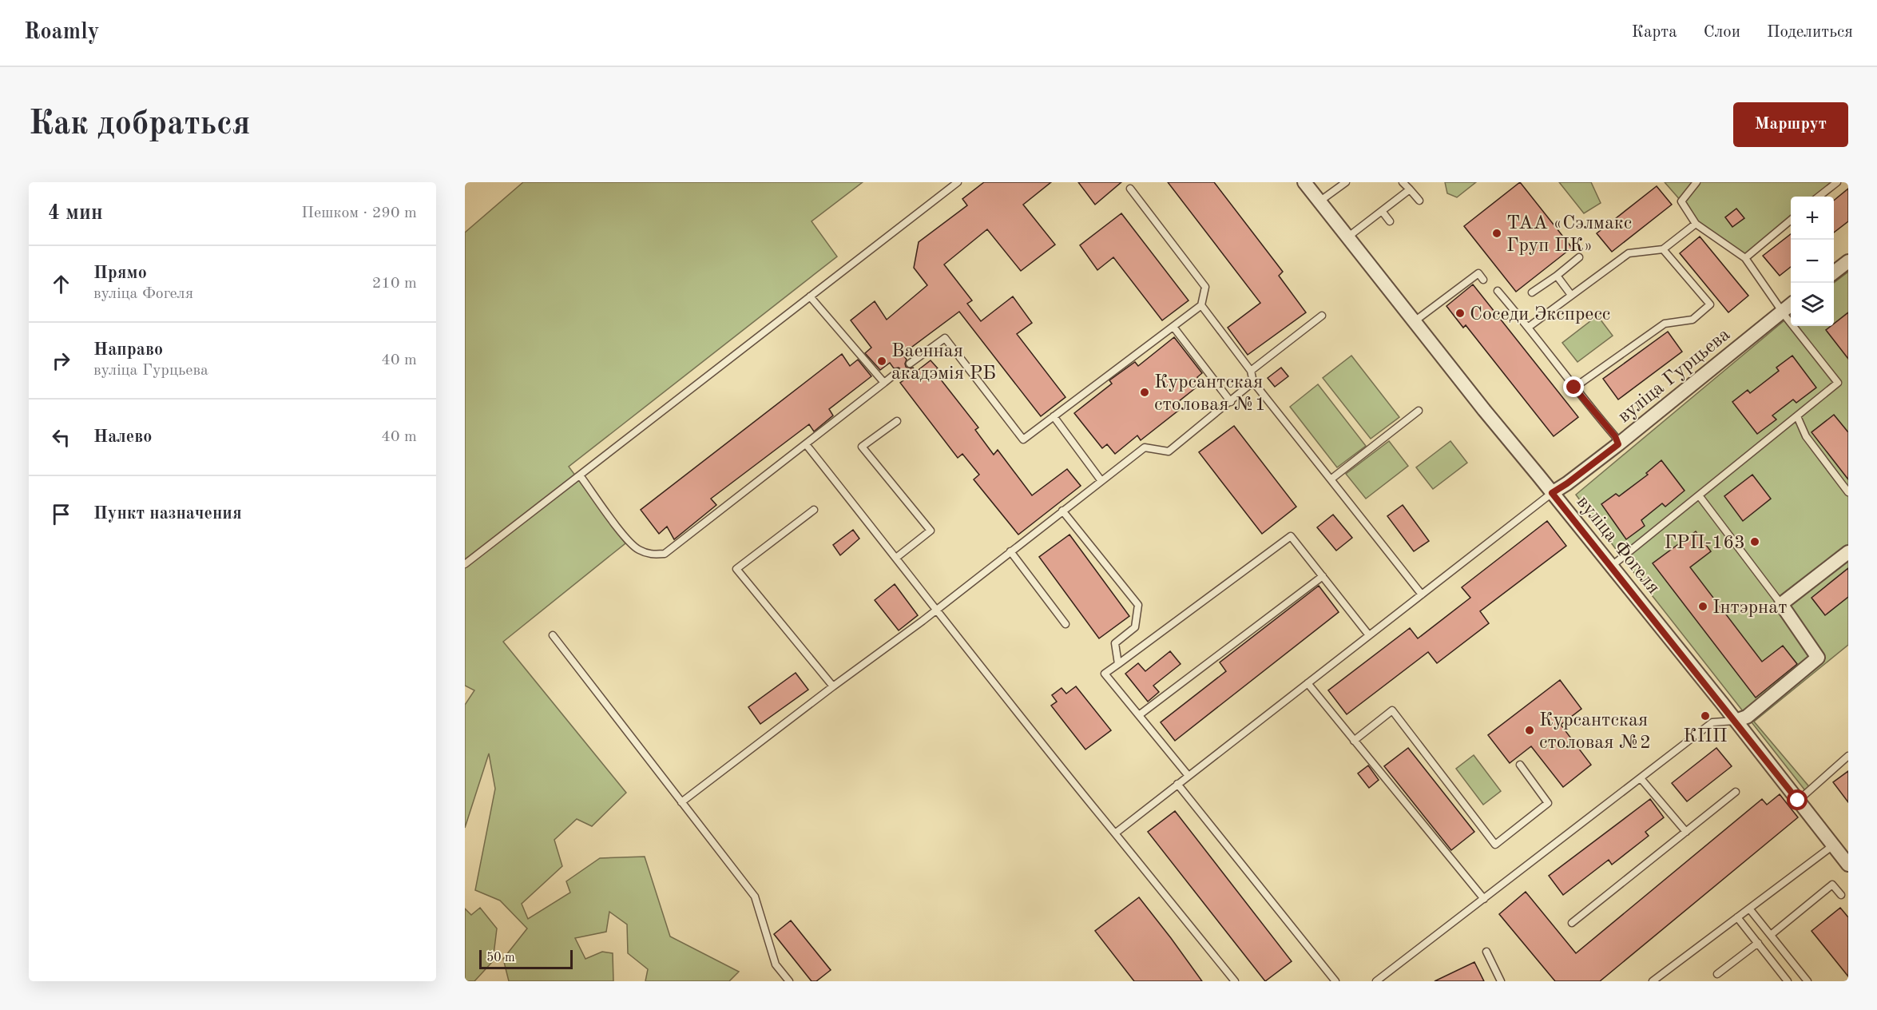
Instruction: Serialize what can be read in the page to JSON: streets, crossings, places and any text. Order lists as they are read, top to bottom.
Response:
{
  "streets": {
    "street": ["вуліца Гурцьева", "вуліца Фогеля"]
  },
  "crossings": [
    ["вуліца Гурцьева", "вуліца Фогеля"]
  ],
  "places": [
    "ТАА «Сэлмакс Груп ПК»",
    "Соседи Экспресс",
    "Ваенная акадэмія РБ",
    "Курсантская столовая №1",
    "ГРП-163",
    "Інтэрнат",
    "КПП",
    "Курсантская столовая №2"
  ],
  "scale_bar": "50 m",
  "page": {
    "header": "Roamly",
    "nav": ["Карта", "Слои", "Поделиться"],
    "buttons": "Маршрут",
    "title": "Как добраться",
    "heading": ["4 мин", "Пешком · 290 m"],
    "map_buttons": ["+", "−"],
    "list": [
      ["Прямо", "вуліца Фогеля", "210 m"],
      ["Направо", "вуліца Гурцьева", "40 m"],
      ["Налево", "40 m"],
      "Пункт назначения"
    ],
    "scale": "50 m"
  }
}
